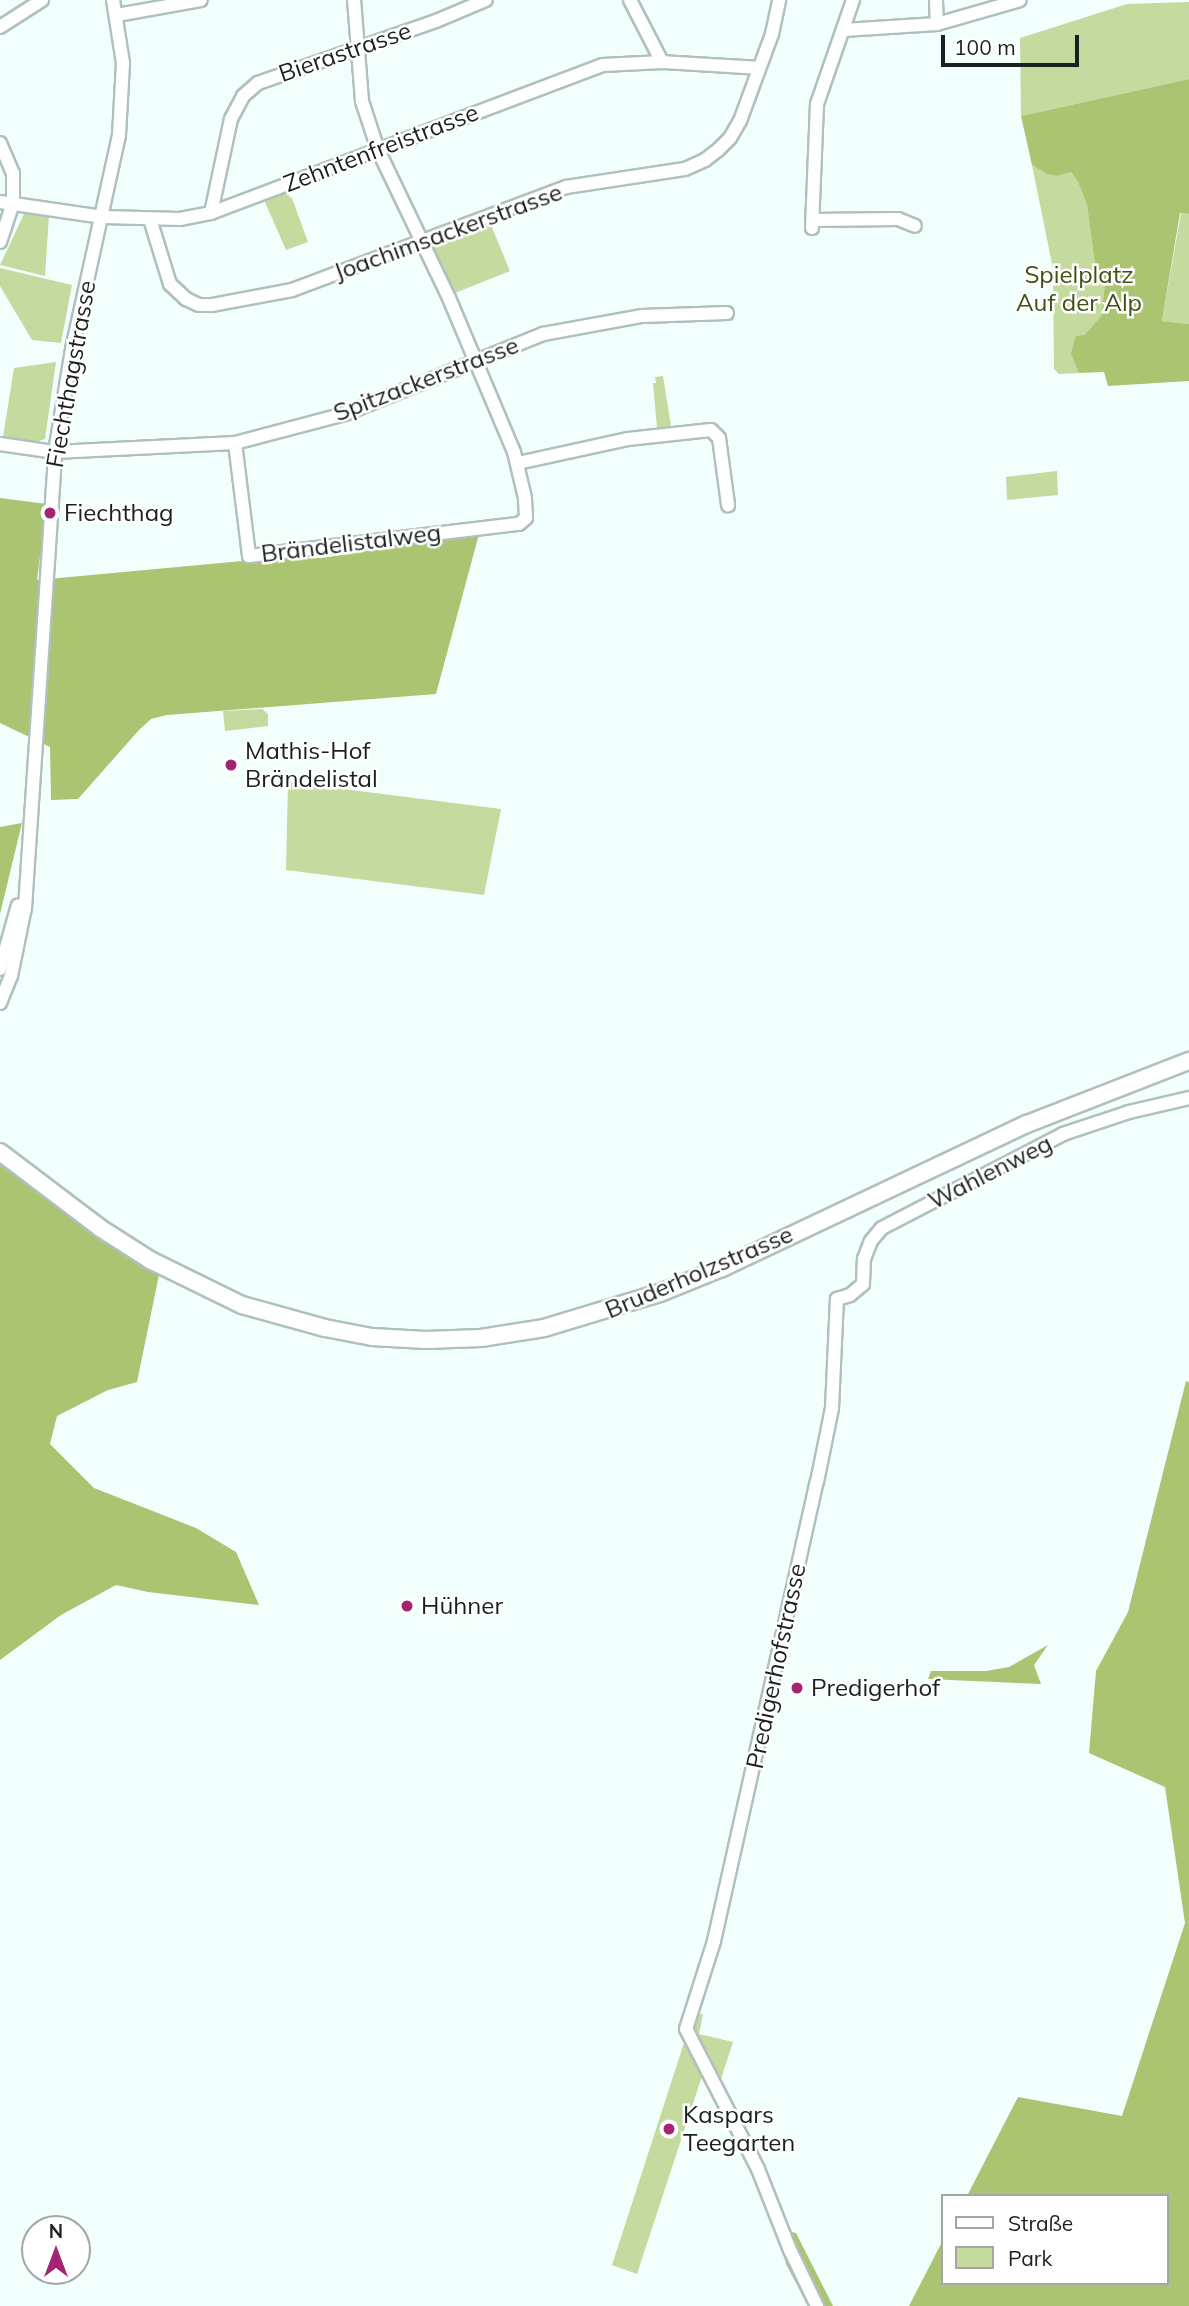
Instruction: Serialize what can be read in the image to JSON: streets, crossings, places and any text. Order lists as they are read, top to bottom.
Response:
{
  "streets": {
    "main road": ["Bruderholzstrasse"],
    "street": [
      "Bierastrasse",
      "Zehntenfreistrasse",
      "Joachimsackerstrasse",
      "Fiechthagstrasse",
      "Spitzackerstrasse",
      "Brändelistalweg",
      "Wahlenweg",
      "Predigerhofstrasse"
    ]
  },
  "crossings": [
    ["Bierastrasse", "Zehntenfreistrasse"],
    ["Zehntenfreistrasse", "Joachimsackerstrasse"],
    ["Zehntenfreistrasse", "Fiechthagstrasse"],
    ["Fiechthagstrasse", "Spitzackerstrasse"],
    ["Spitzackerstrasse", "Brändelistalweg"],
    ["Wahlenweg", "Predigerhofstrasse"]
  ],
  "parks": ["Spielplatz Auf der Alp"],
  "places": [
    "Fiechthag",
    "Mathis-Hof Brändelistal",
    "Hühner",
    "Predigerhof",
    "Kaspars Teegarten"
  ],
  "legend": ["Straße", "Park"],
  "scale_bar": "100 m",
  "north": "top"
}
